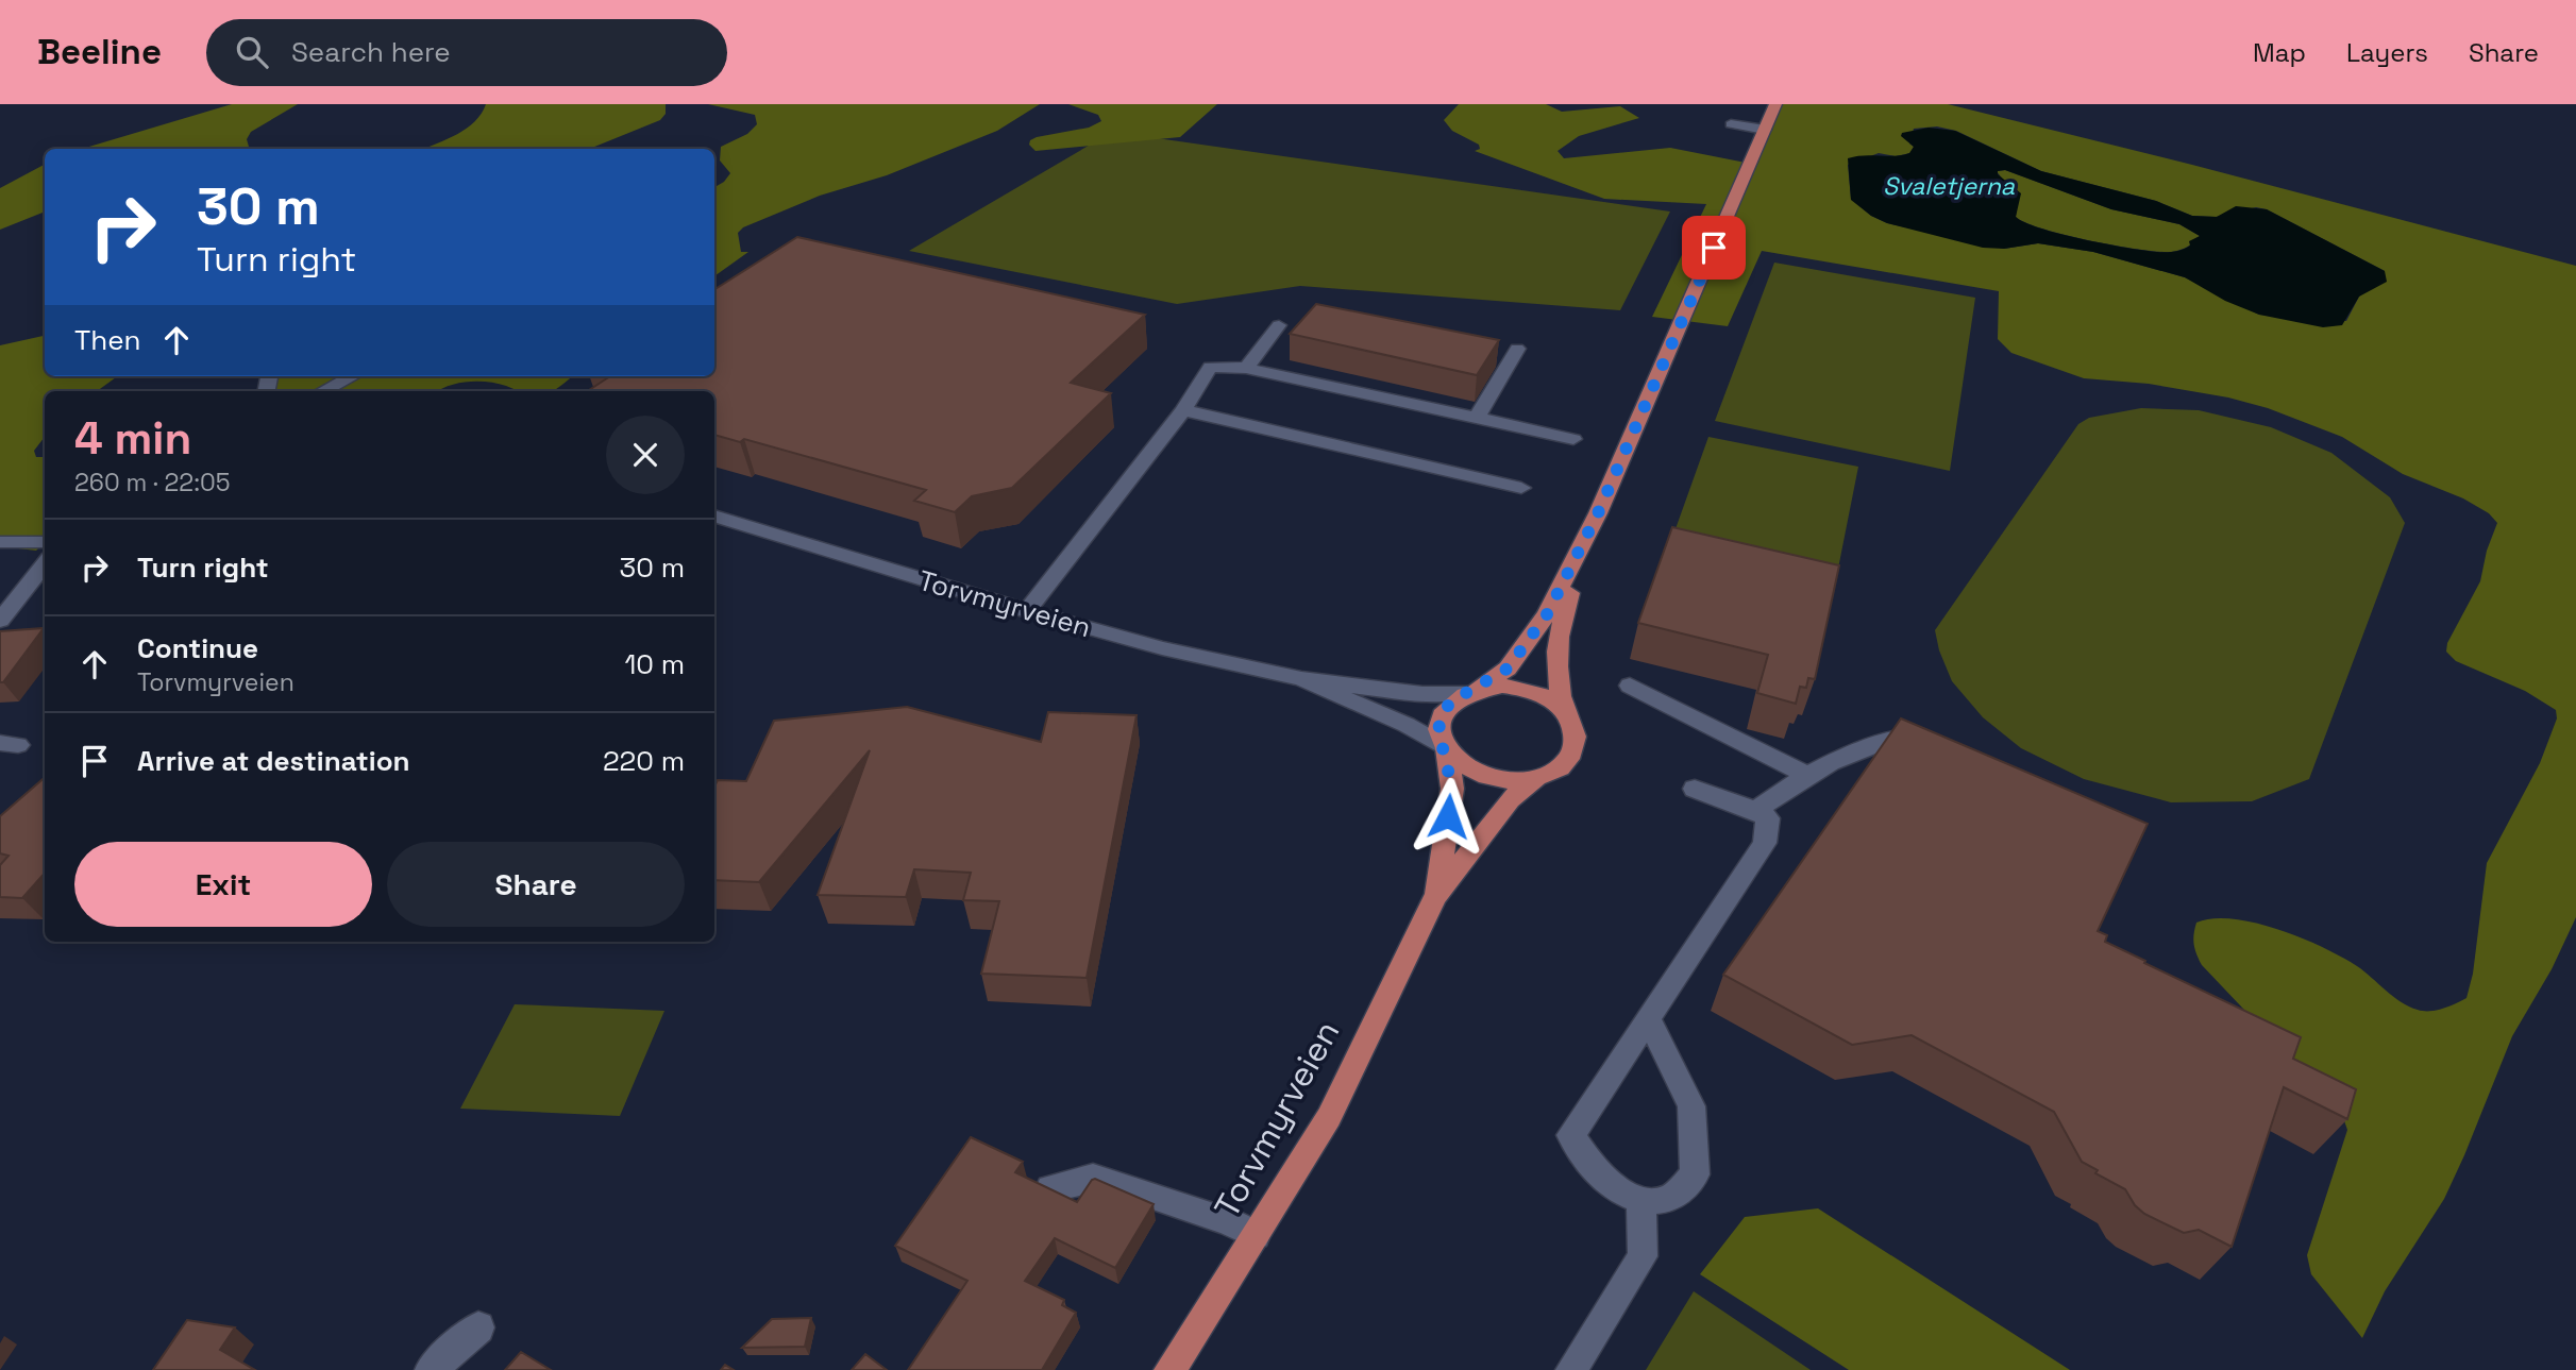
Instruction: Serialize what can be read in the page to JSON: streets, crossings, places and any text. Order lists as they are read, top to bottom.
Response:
{
  "streets": {
    "main road": ["Torvmyrveien"]
  },
  "water": ["Svaletjerna"],
  "page": {
    "header": "Beeline",
    "search": "Search here",
    "nav": ["Map", "Layers", "Share"],
    "turn": ["30 m", "Turn right"],
    "then": "Then",
    "heading": ["4 min", "260 m · 22:05"],
    "list": [
      {
        "name": "Turn right",
        "value": "30 m"
      },
      {
        "name": "Continue",
        "note": "Torvmyrveien",
        "value": "10 m"
      },
      {
        "name": "Arrive at destination",
        "value": "220 m"
      }
    ],
    "buttons": ["Exit", "Share"]
  }
}
